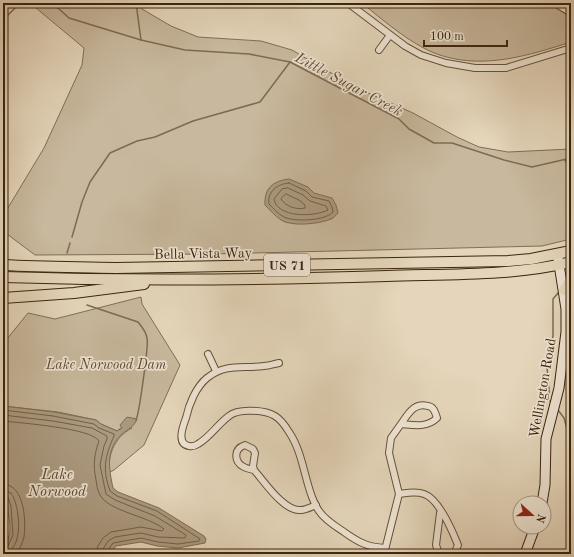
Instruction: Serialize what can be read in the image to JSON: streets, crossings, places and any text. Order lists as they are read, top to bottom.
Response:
{
  "streets": {
    "main road": ["Bella Vista Way", "US 71"],
    "street": ["Wellington Road"]
  },
  "crossings": [
    ["Bella Vista Way", "Wellington Road"]
  ],
  "water": ["Little Sugar Creek", "Lake Norwood"],
  "parks": ["Lake Norwood Dam"],
  "scale_bar": "100 m",
  "north": "right"
}
